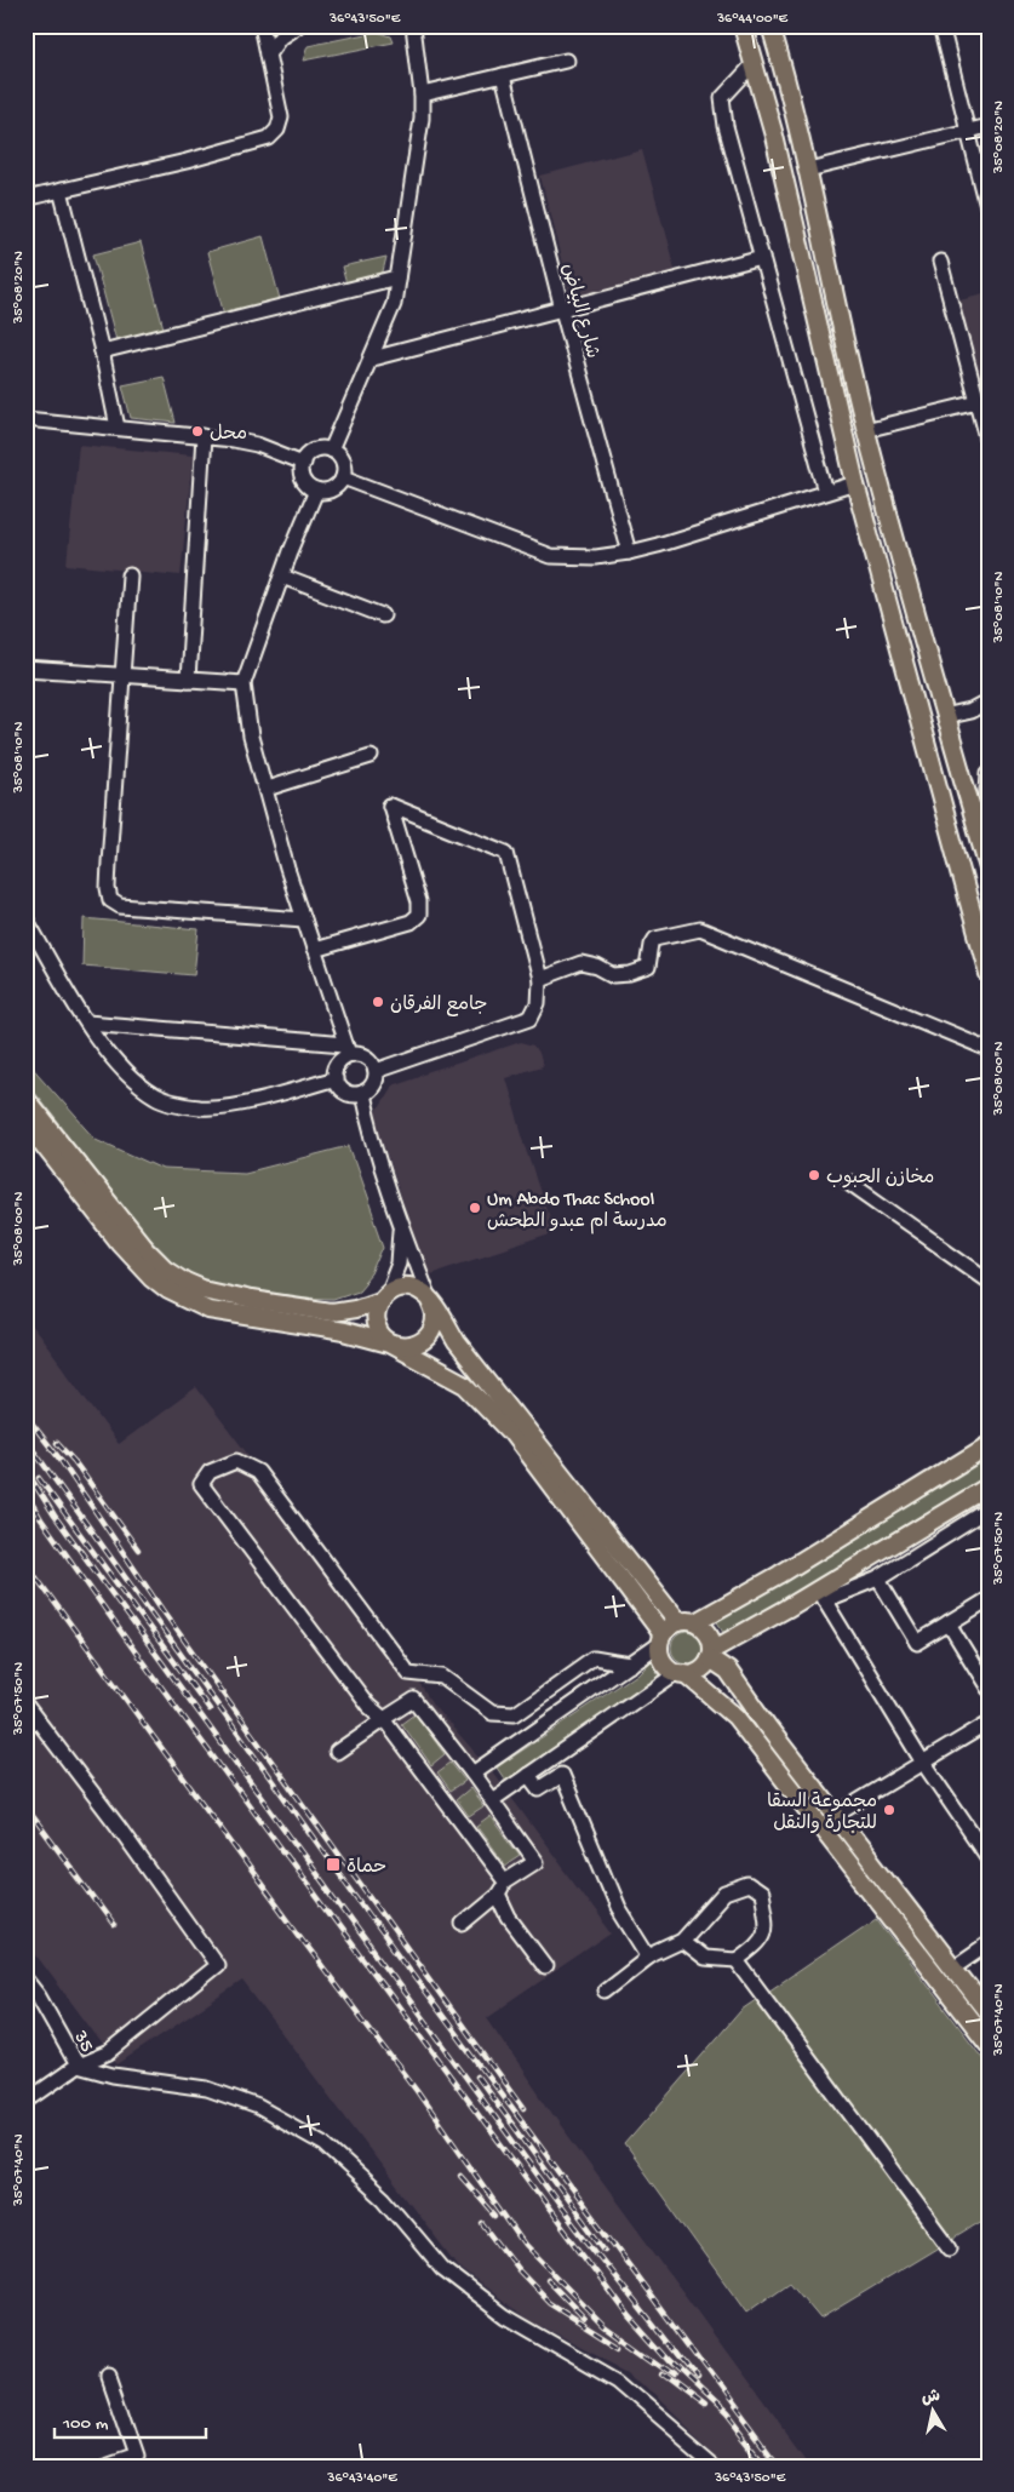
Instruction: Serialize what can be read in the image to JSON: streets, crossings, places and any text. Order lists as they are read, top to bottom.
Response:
{
  "streets": {
    "street": ["شارع البياض", "35"]
  },
  "places": {
    "other": [
      "محل",
      "جامع الفرقان",
      "مخازن الحبوب",
      "Um Abdo Thac School مدرسة ام عبدو الطحش",
      "مجموعة السقا للتجارة والنقل"
    ],
    "transit": ["حماة"]
  },
  "scale_bar": "100 m",
  "north": "top",
  "coordinates": [
    "36°43'50\"E",
    "36°44'00\"E",
    "35°08'20\"N",
    "35°08'10\"N",
    "35°08'00\"N",
    "35°07'50\"N",
    "35°07'40\"N",
    "36°43'40\"E"
  ]
}
